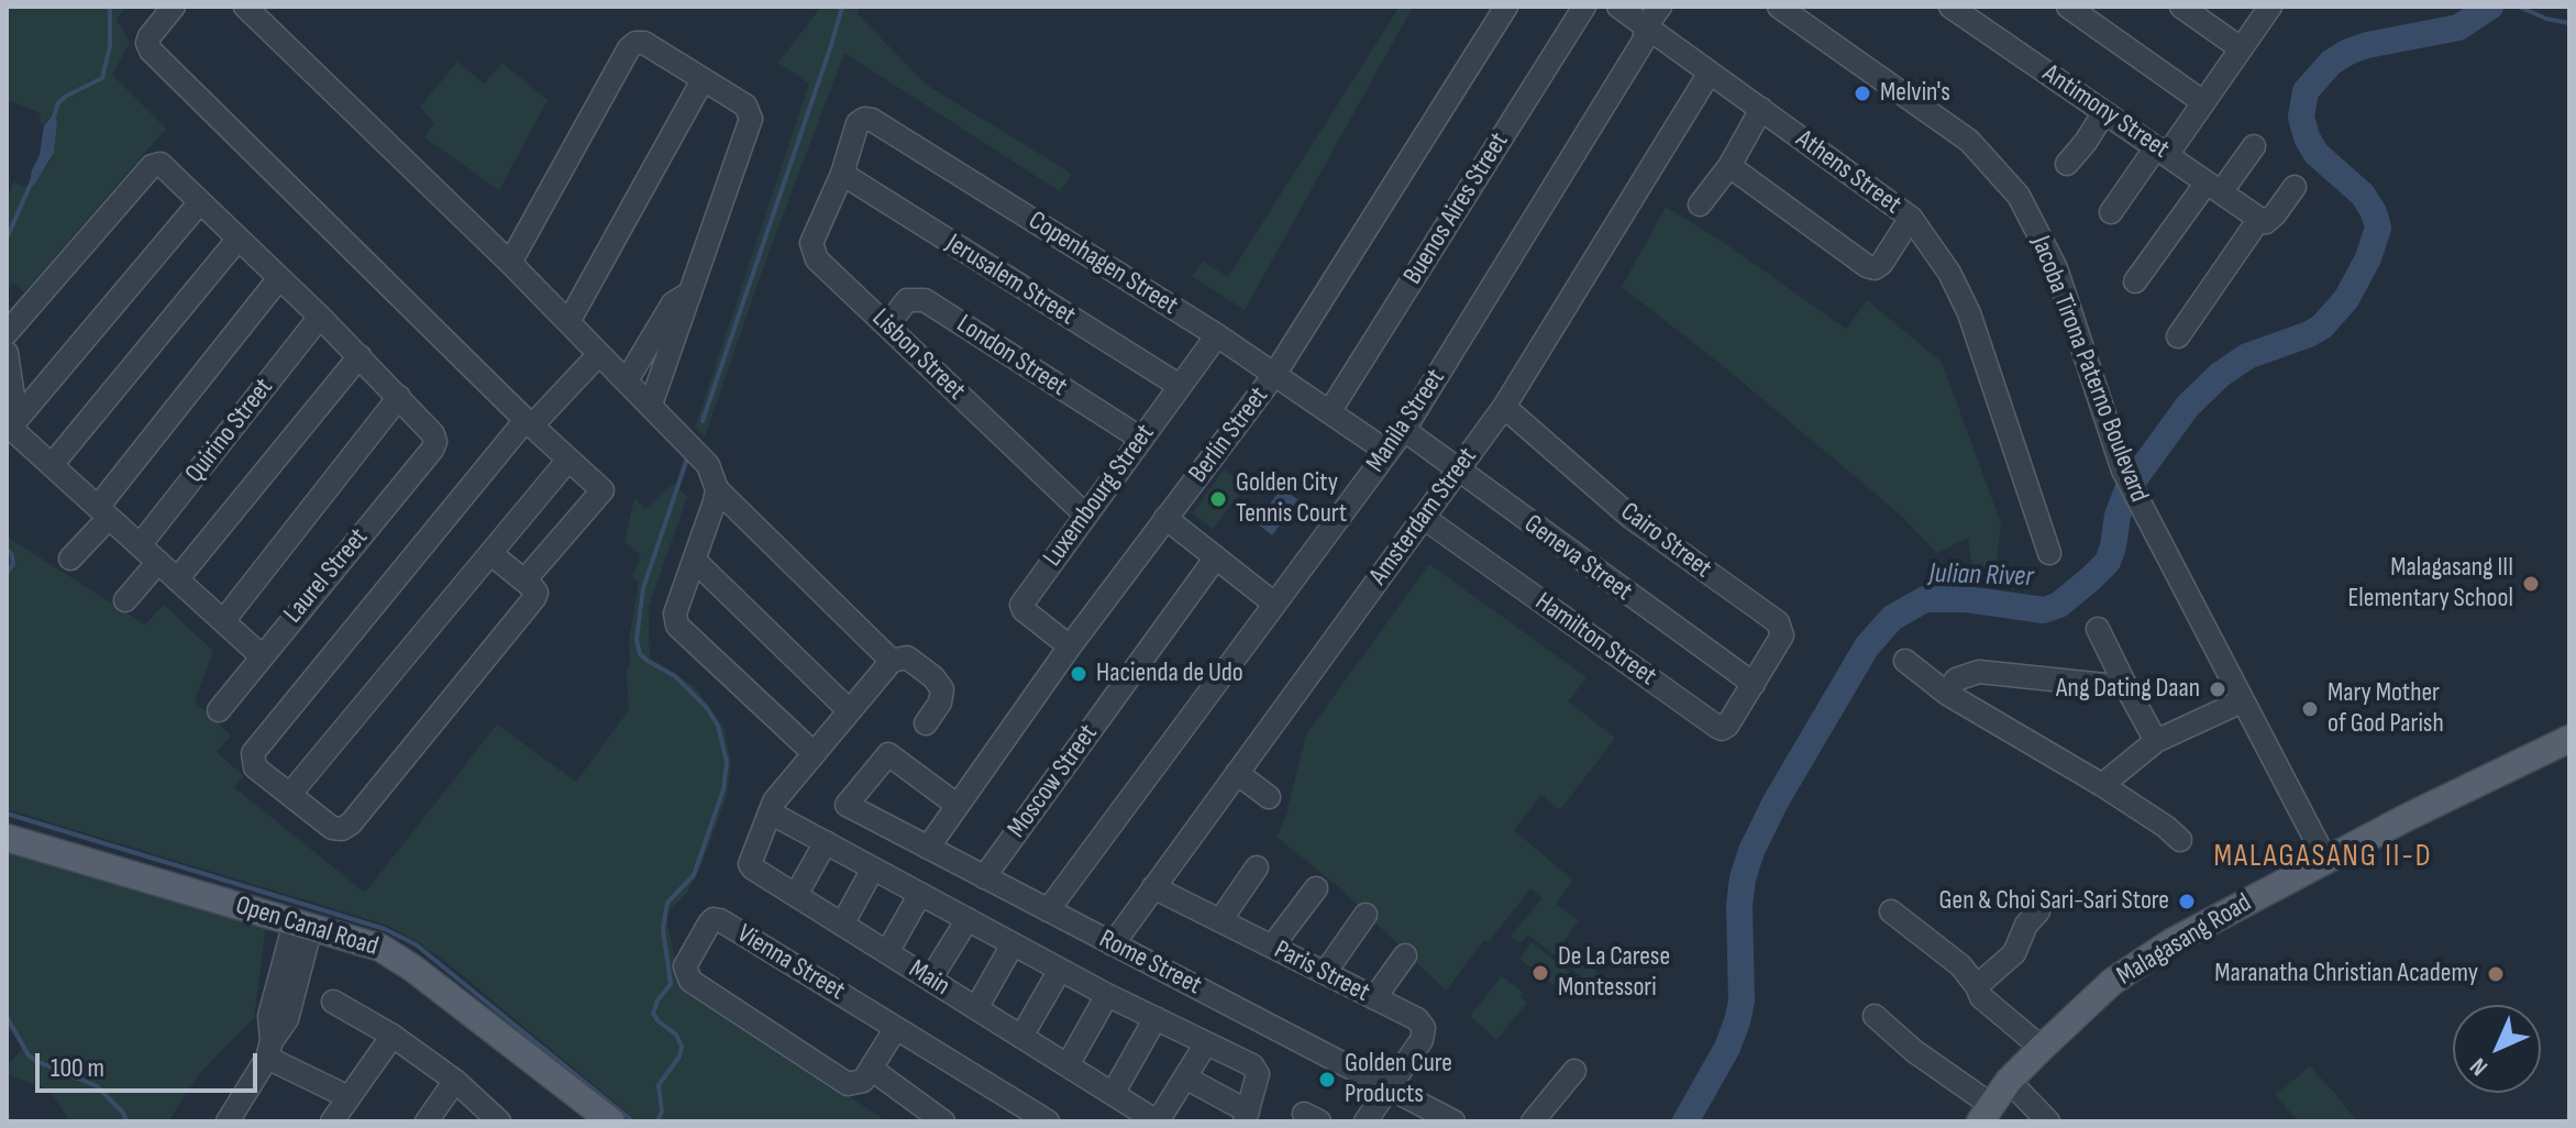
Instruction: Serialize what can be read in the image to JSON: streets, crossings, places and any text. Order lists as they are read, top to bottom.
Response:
{
  "streets": {
    "main road": ["Open Canal Road", "Malagasang Road"],
    "street": [
      "Antimony Street",
      "Athens Street",
      "Buenos Aires Street",
      "Copenhagen Street",
      "Jerusalem Street",
      "Lisbon Street",
      "London Street",
      "Jacoba Tirona Paterno Boulevard",
      "Manila Street",
      "Quirino Street",
      "Berlin Street",
      "Luxembourg Street",
      "Amsterdam Street",
      "Cairo Street",
      "Geneva Street",
      "Laurel Street",
      "Hamilton Street",
      "Moscow Street",
      "Vienna Street",
      "Rome Street",
      "Paris Street",
      "Main"
    ]
  },
  "crossings": [
    ["Athens Street", "Manila Street"],
    ["Athens Street", "Amsterdam Street"],
    ["Buenos Aires Street", "Copenhagen Street"],
    ["Copenhagen Street", "Jerusalem Street"],
    ["Copenhagen Street", "Lisbon Street"],
    ["Copenhagen Street", "Manila Street"],
    ["Copenhagen Street", "Berlin Street"],
    ["Copenhagen Street", "Luxembourg Street"],
    ["Jerusalem Street", "Lisbon Street"],
    ["Jerusalem Street", "Luxembourg Street"],
    ["Lisbon Street", "London Street"],
    ["Lisbon Street", "Luxembourg Street"],
    ["London Street", "Luxembourg Street"],
    ["Jacoba Tirona Paterno Boulevard", "Malagasang Road"],
    ["Manila Street", "Geneva Street"],
    ["Manila Street", "Rome Street"],
    ["Berlin Street", "Luxembourg Street"],
    ["Berlin Street", "Rome Street"],
    ["Amsterdam Street", "Cairo Street"],
    ["Amsterdam Street", "Geneva Street"],
    ["Amsterdam Street", "Hamilton Street"],
    ["Amsterdam Street", "Rome Street"],
    ["Amsterdam Street", "Paris Street"],
    ["Cairo Street", "Geneva Street"],
    ["Cairo Street", "Hamilton Street"],
    ["Geneva Street", "Hamilton Street"],
    ["Moscow Street", "Rome Street"],
    ["Rome Street", "Paris Street"]
  ],
  "districts": ["MALAGASANG II-D"],
  "water": ["Julian River"],
  "places": [
    "Melvin's",
    "Golden City Tennis Court",
    "Malagasang III Elementary School",
    "Hacienda de Udo",
    "Ang Dating Daan",
    "Mary Mother of God Parish",
    "Gen & Choi Sari-Sari Store",
    "De La Carese Montessori",
    "Maranatha Christian Academy",
    "Golden Cure Products"
  ],
  "scale_bar": "100 m",
  "north": "bottom left"
}
